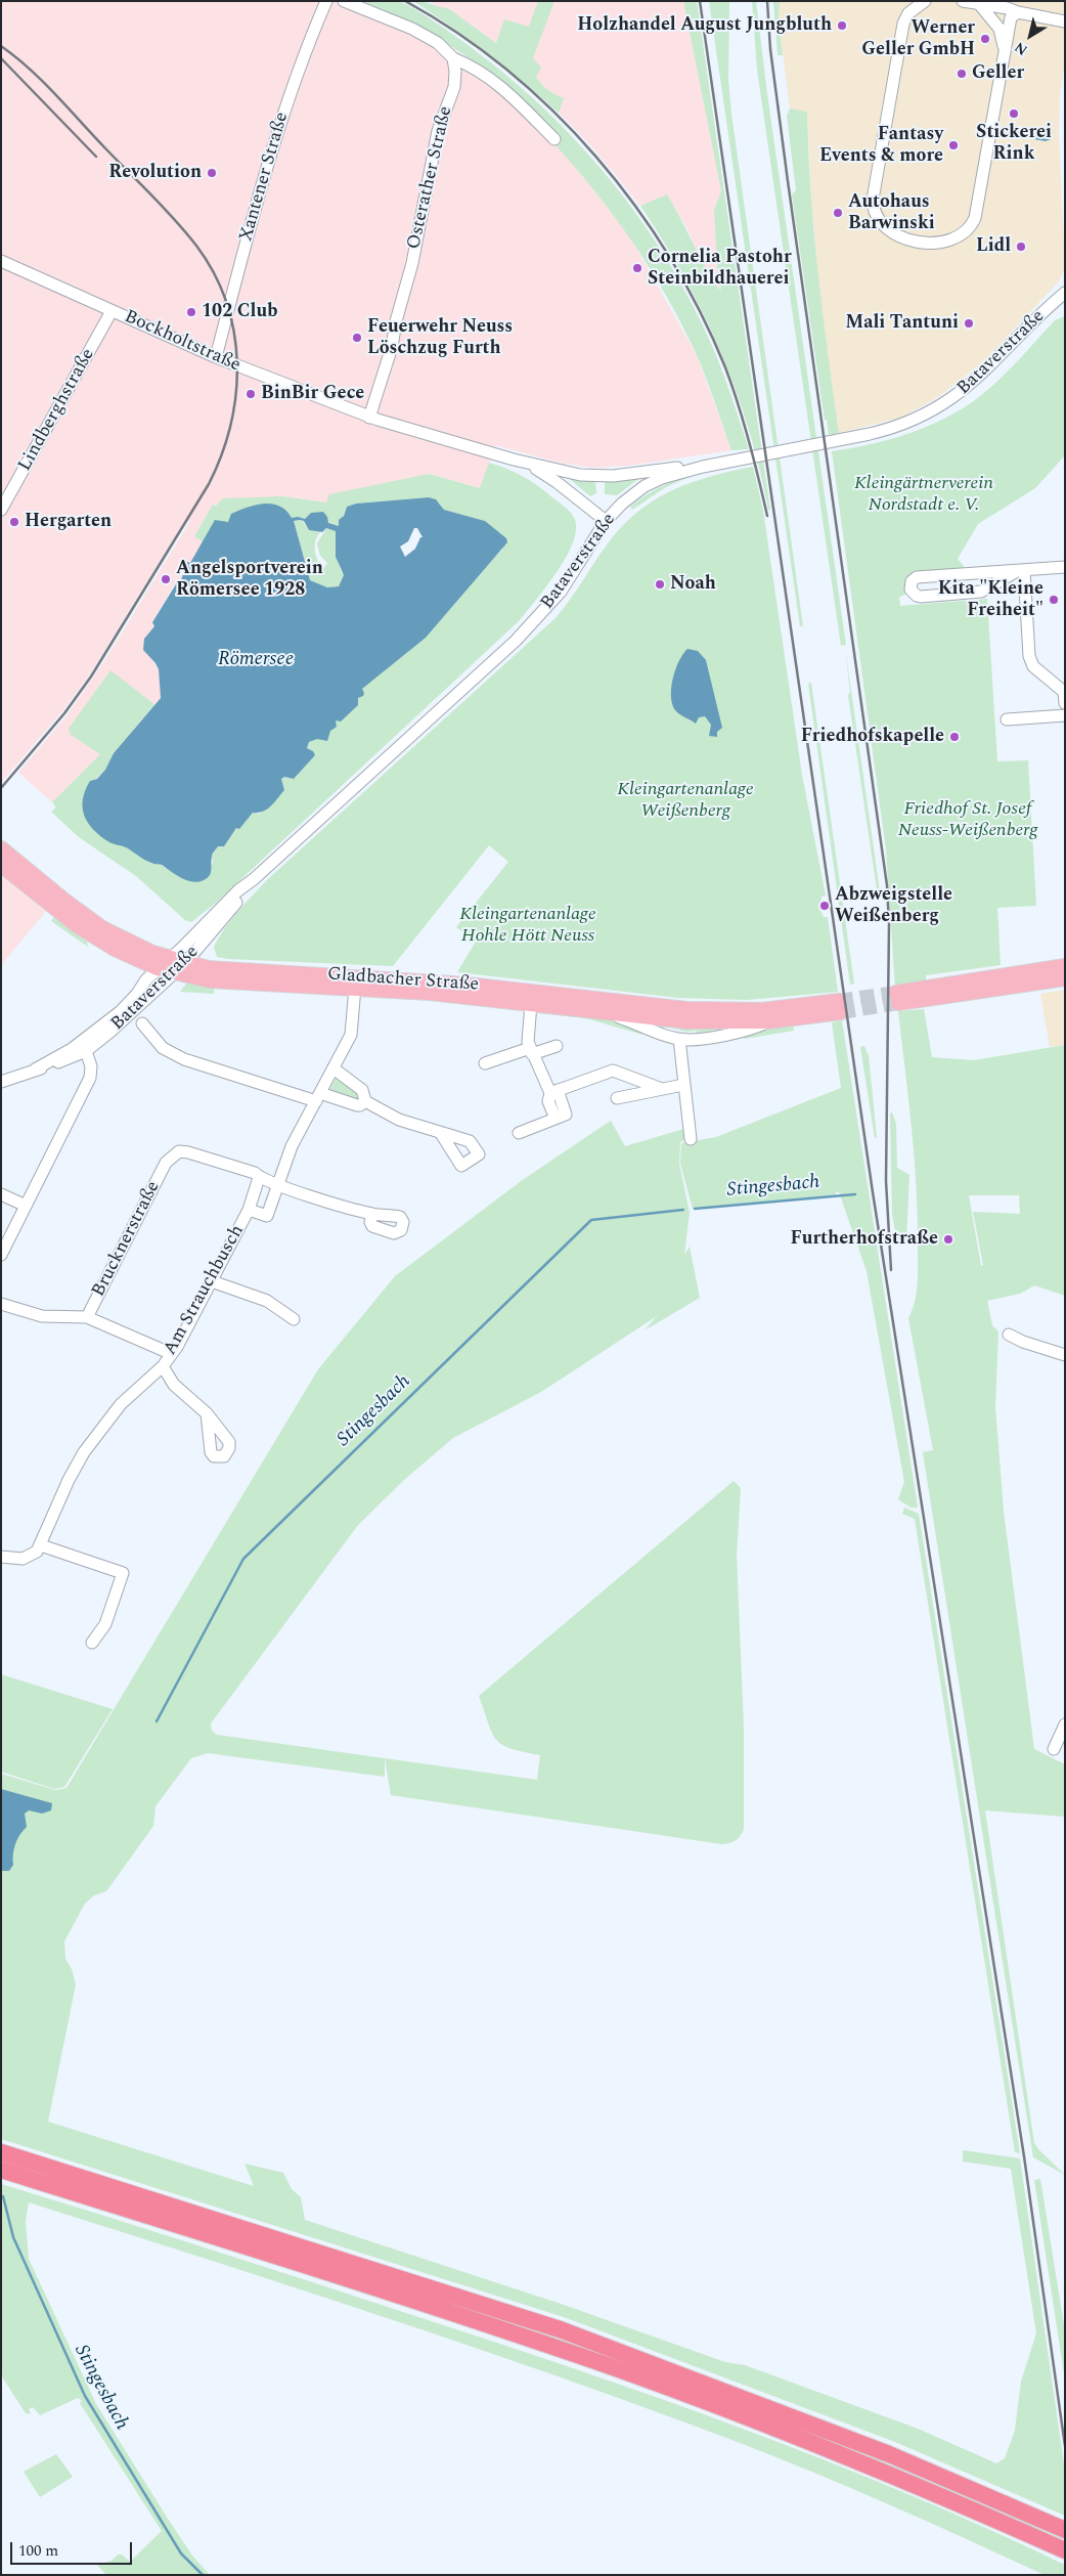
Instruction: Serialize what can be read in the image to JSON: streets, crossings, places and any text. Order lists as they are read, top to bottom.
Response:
{
  "streets": {
    "main road": ["Gladbacher Straße"],
    "street": [
      "Xantener Straße",
      "Osterather Straße",
      "Bockholtstraße",
      "Bataverstraße",
      "Lindberghstraße",
      "Brucknerstraße",
      "Am Strauchbusch"
    ]
  },
  "crossings": [
    ["Xantener Straße", "Bockholtstraße"],
    ["Osterather Straße", "Bockholtstraße"],
    ["Bockholtstraße", "Bataverstraße"],
    ["Bockholtstraße", "Lindberghstraße"],
    ["Bataverstraße", "Gladbacher Straße"],
    ["Gladbacher Straße", "Am Strauchbusch"],
    ["Brucknerstraße", "Am Strauchbusch"]
  ],
  "water": ["Römersee", "Stingesbach"],
  "parks": [
    "Kleingärtnerverein Nordstadt e. V.",
    "Kleingartenanlage Weißenberg",
    "Friedhof St. Josef Neuss-Weißenberg",
    "Kleingartenanlage Hohle Hött Neuss"
  ],
  "places": [
    "Holzhandel August Jungbluth",
    "Werner Geller GmbH",
    "Geller",
    "Stickerei Rink",
    "Fantasy Events & more",
    "Revolution",
    "Autohaus Barwinski",
    "Lidl",
    "Cornelia Pastohr Steinbildhauerei",
    "102 Club",
    "Mali Tantuni",
    "Feuerwehr Neuss Löschzug Furth",
    "BinBir Gece",
    "Hergarten",
    "Angelsportverein Römersee 1928",
    "Noah",
    "Kita \"Kleine Freiheit\"",
    "Friedhofskapelle",
    "Abzweigstelle Weißenberg",
    "Furtherhofstraße"
  ],
  "scale_bar": "100 m",
  "north": "bottom left"
}
